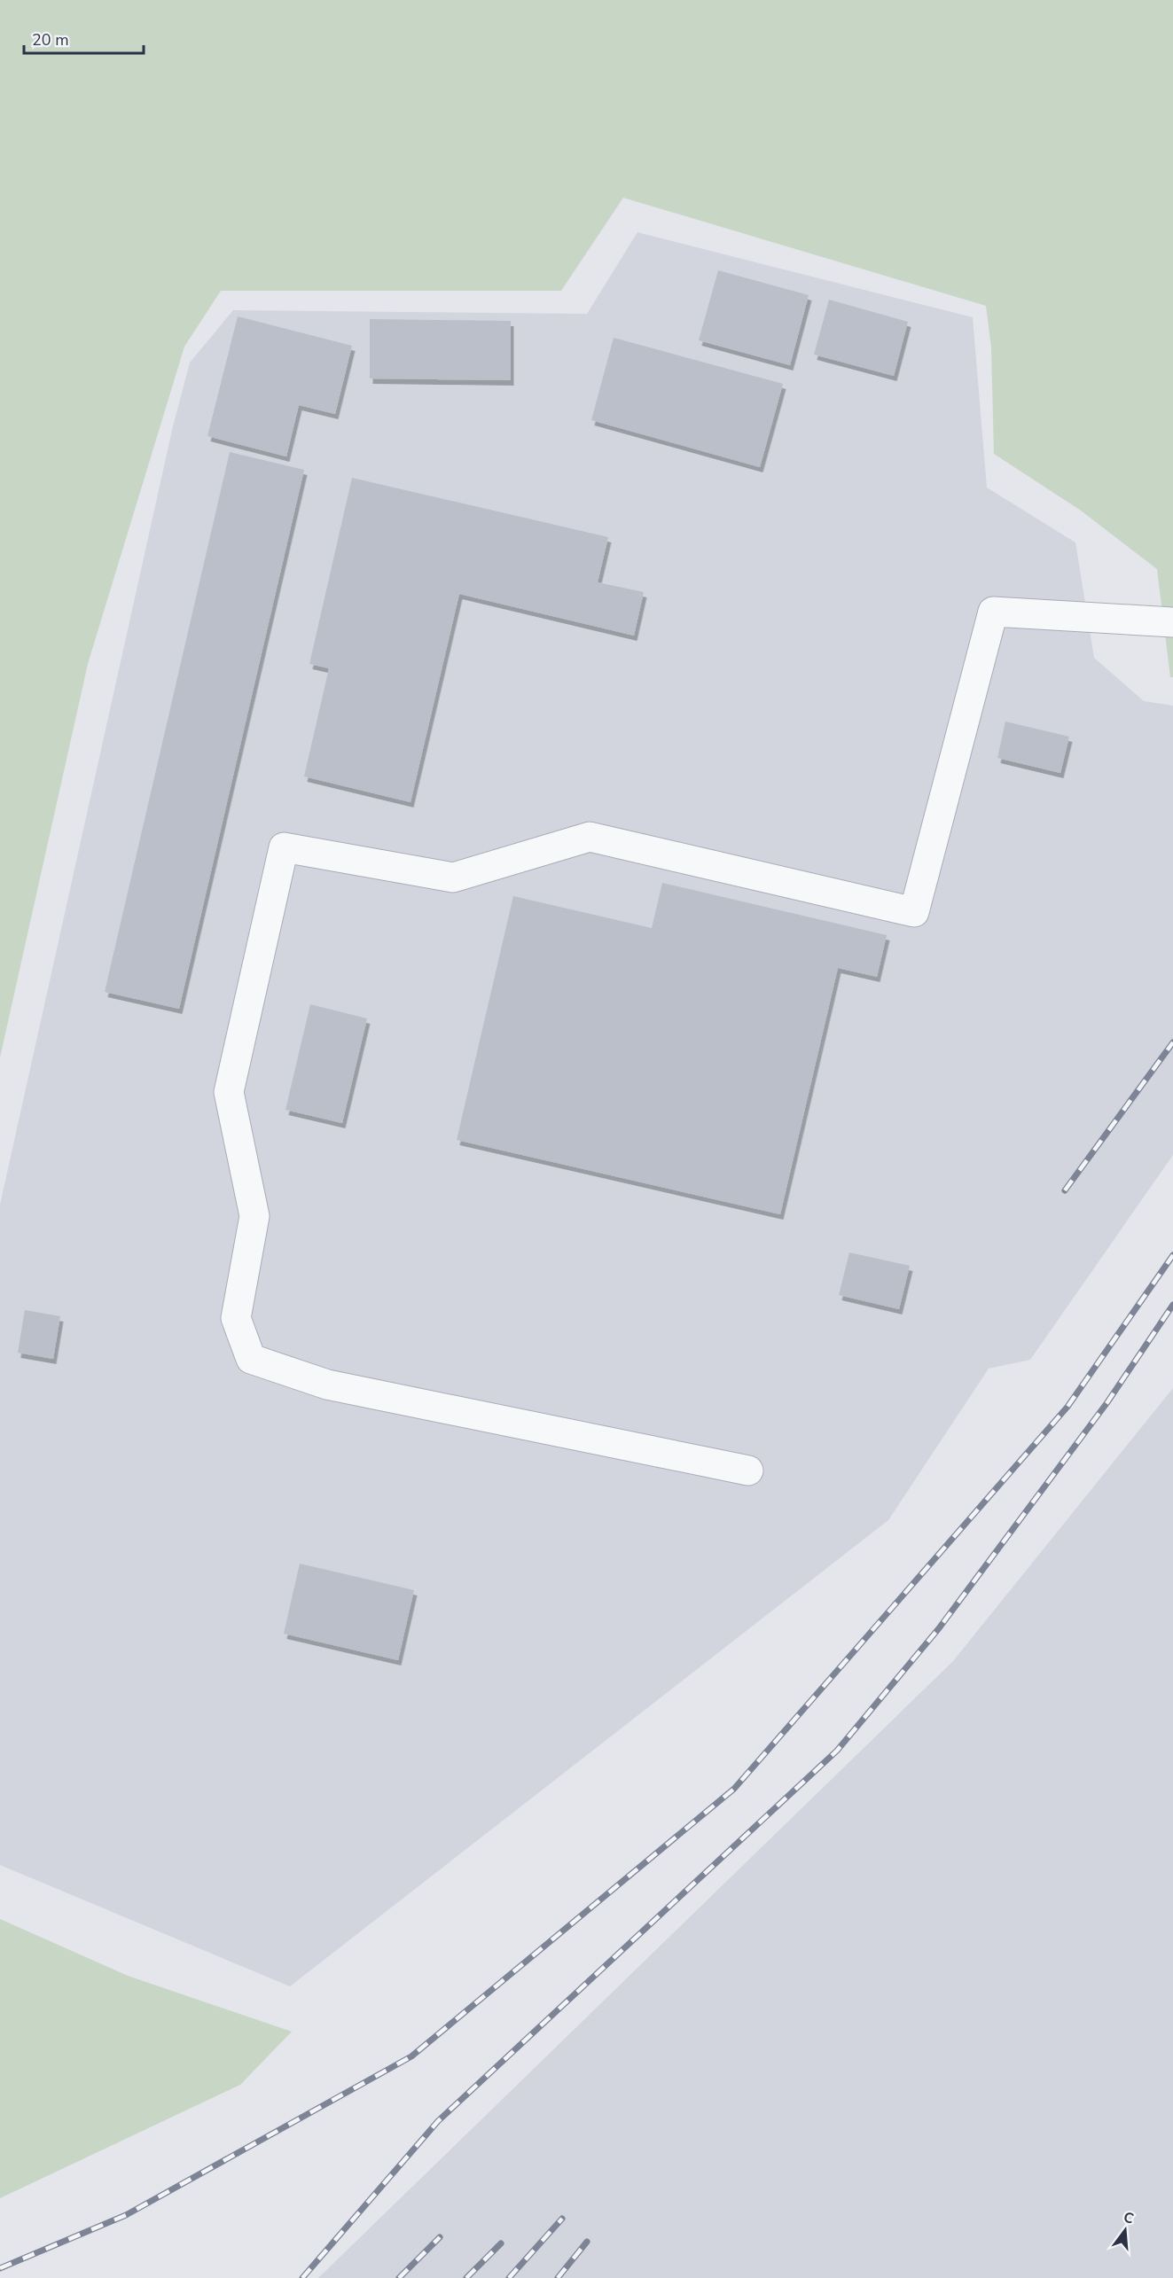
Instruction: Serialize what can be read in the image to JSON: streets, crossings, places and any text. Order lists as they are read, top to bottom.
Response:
{
  "scale_bar": "20 m",
  "north": "top"
}
